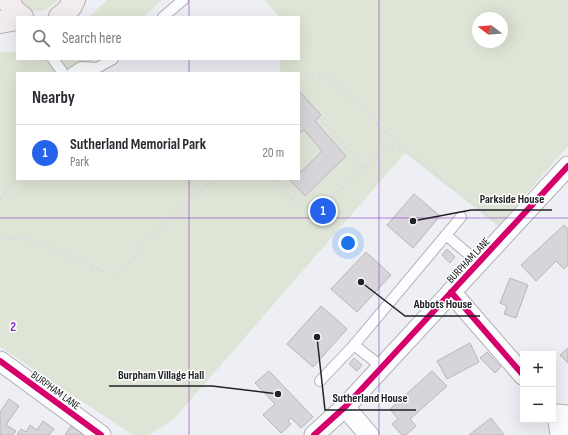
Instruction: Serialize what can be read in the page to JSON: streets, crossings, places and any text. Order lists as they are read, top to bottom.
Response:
{
  "streets": {
    "street": ["BURPHAM LANE"]
  },
  "places": [
    "Parkside House",
    "Abbots House",
    "Sutherland House",
    "Burpham Village Hall"
  ],
  "north": "left",
  "page": {
    "search": "Search here",
    "heading": "Nearby",
    "list": [
      {
        "mark": "1",
        "name": "Sutherland Memorial Park",
        "note": "Park",
        "value": "20 m"
      }
    ],
    "pins": "1",
    "map_buttons": ["+", "−"]
  },
  "grid": {
    "rows": ["2"]
  }
}
